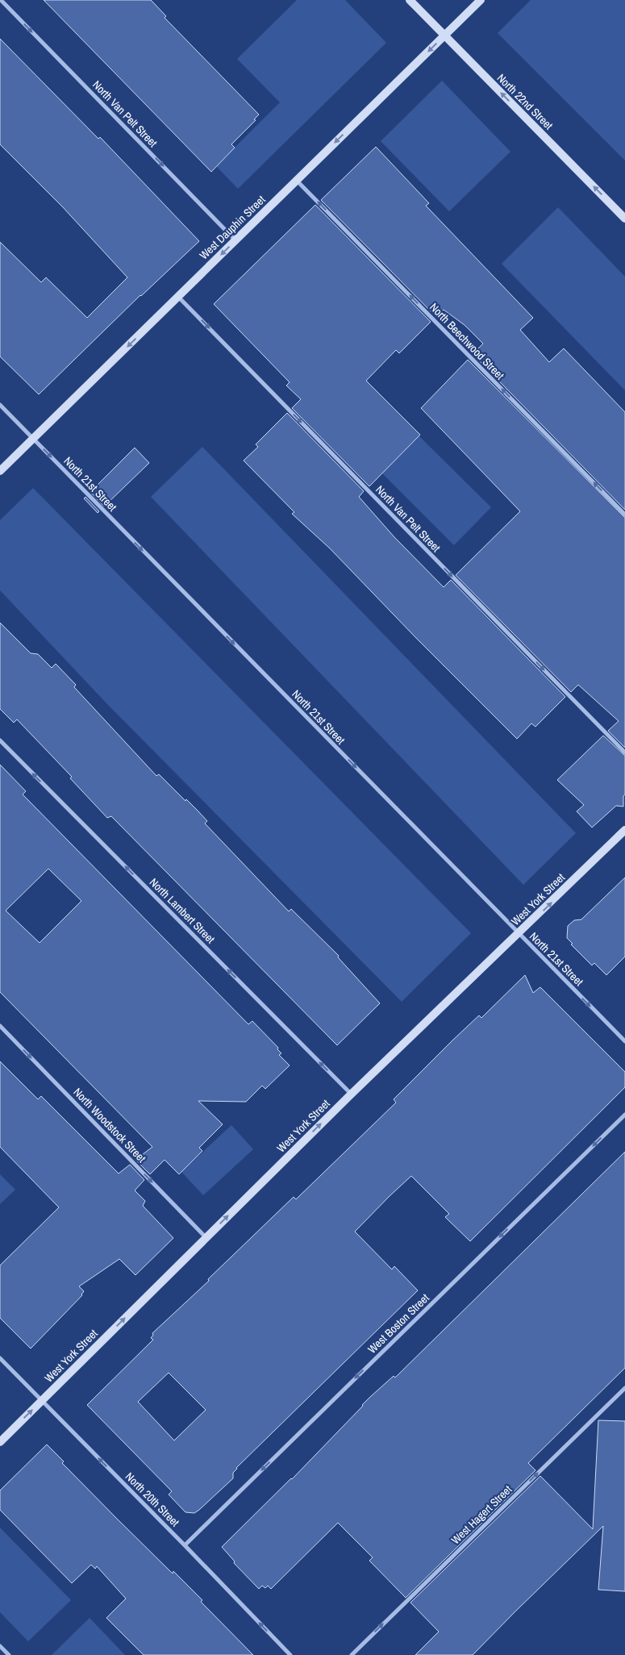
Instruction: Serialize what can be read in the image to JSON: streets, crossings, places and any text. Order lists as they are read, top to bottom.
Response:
{
  "streets": {
    "street": [
      "North 22nd Street",
      "North Van Pelt Street",
      "West Dauphin Street",
      "North Beechwood Street",
      "North 21st Street",
      "West York Street",
      "North Lambert Street",
      "North Woodstock Street",
      "West Boston Street",
      "North 20th Street",
      "West Hagert Street"
    ]
  },
  "crossings": [
    ["North 22nd Street", "West Dauphin Street"],
    ["North Van Pelt Street", "West Dauphin Street"],
    ["West Dauphin Street", "North Beechwood Street"],
    ["West Dauphin Street", "North 21st Street"],
    ["North 21st Street", "West York Street"],
    ["West York Street", "North Lambert Street"],
    ["West York Street", "North Woodstock Street"],
    ["West York Street", "North 20th Street"],
    ["West Boston Street", "North 20th Street"]
  ],
  "one_way": [
    "North 22nd Street",
    "North Van Pelt Street",
    "West Dauphin Street",
    "North Beechwood Street",
    "North 21st Street",
    "West York Street",
    "North Lambert Street",
    "North Woodstock Street",
    "West Boston Street",
    "North 20th Street",
    "West Hagert Street"
  ]
}
